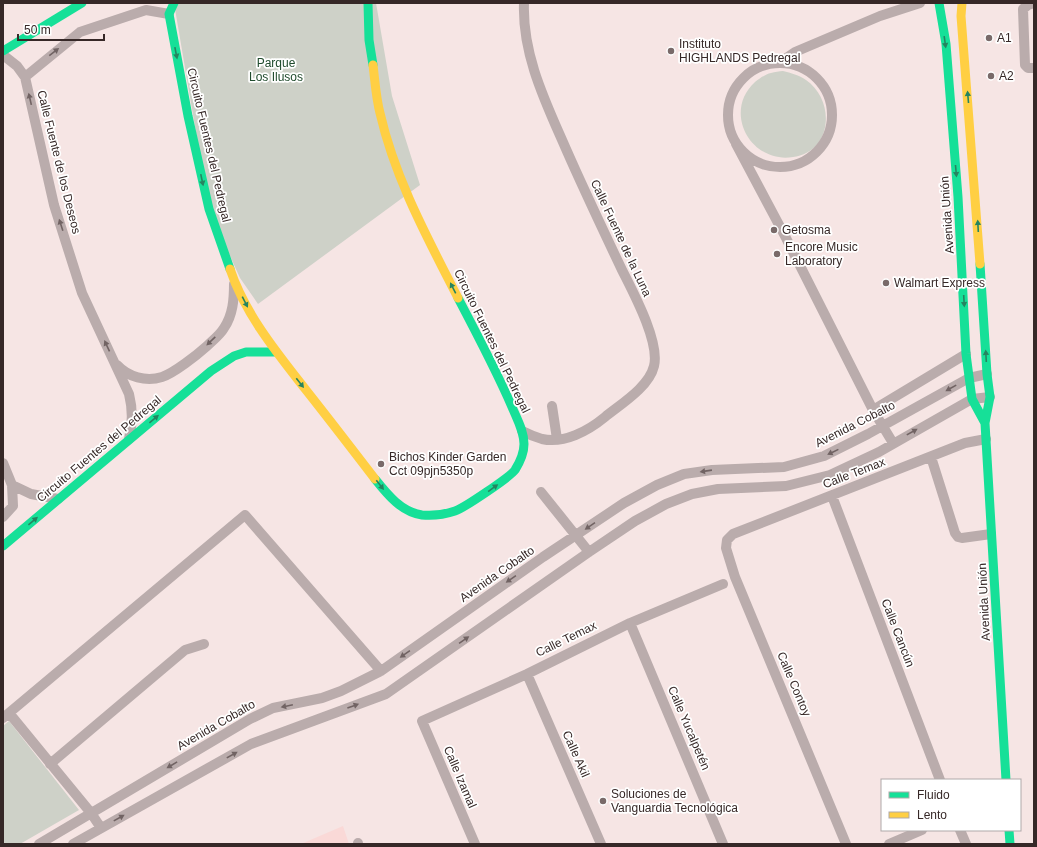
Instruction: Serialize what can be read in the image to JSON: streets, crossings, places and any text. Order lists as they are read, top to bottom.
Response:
{
  "streets": {
    "street": [
      "Circuito Fuentes del Pedregal",
      "Calle Fuente de los Deseos",
      "Avenida Unión",
      "Calle Fuente de la Luna",
      "Avenida Cobalto",
      "Calle Temax",
      "Calle Cancún",
      "Calle Contoy",
      "Calle Yucalpetén",
      "Calle Akil",
      "Calle Izamal"
    ]
  },
  "crossings": [
    ["Circuito Fuentes del Pedregal", "Calle Fuente de los Deseos"],
    ["Circuito Fuentes del Pedregal", "Calle Fuente de la Luna"],
    ["Avenida Unión", "Avenida Cobalto"],
    ["Avenida Unión", "Calle Temax"],
    ["Calle Temax", "Calle Cancún"],
    ["Calle Temax", "Calle Contoy"],
    ["Calle Temax", "Calle Yucalpetén"],
    ["Calle Temax", "Calle Akil"],
    ["Calle Temax", "Calle Izamal"]
  ],
  "parks": ["Parque Los Ilusos"],
  "places": [
    "A1",
    "Instituto HIGHLANDS Pedregal",
    "A2",
    "Getosma",
    "Encore Music Laboratory",
    "Walmart Express",
    "Bichos Kinder Garden Cct 09pjn5350p",
    "Soluciones de Vanguardia Tecnológica"
  ],
  "legend": ["Fluido", "Lento"],
  "scale_bar": "50 m"
}
